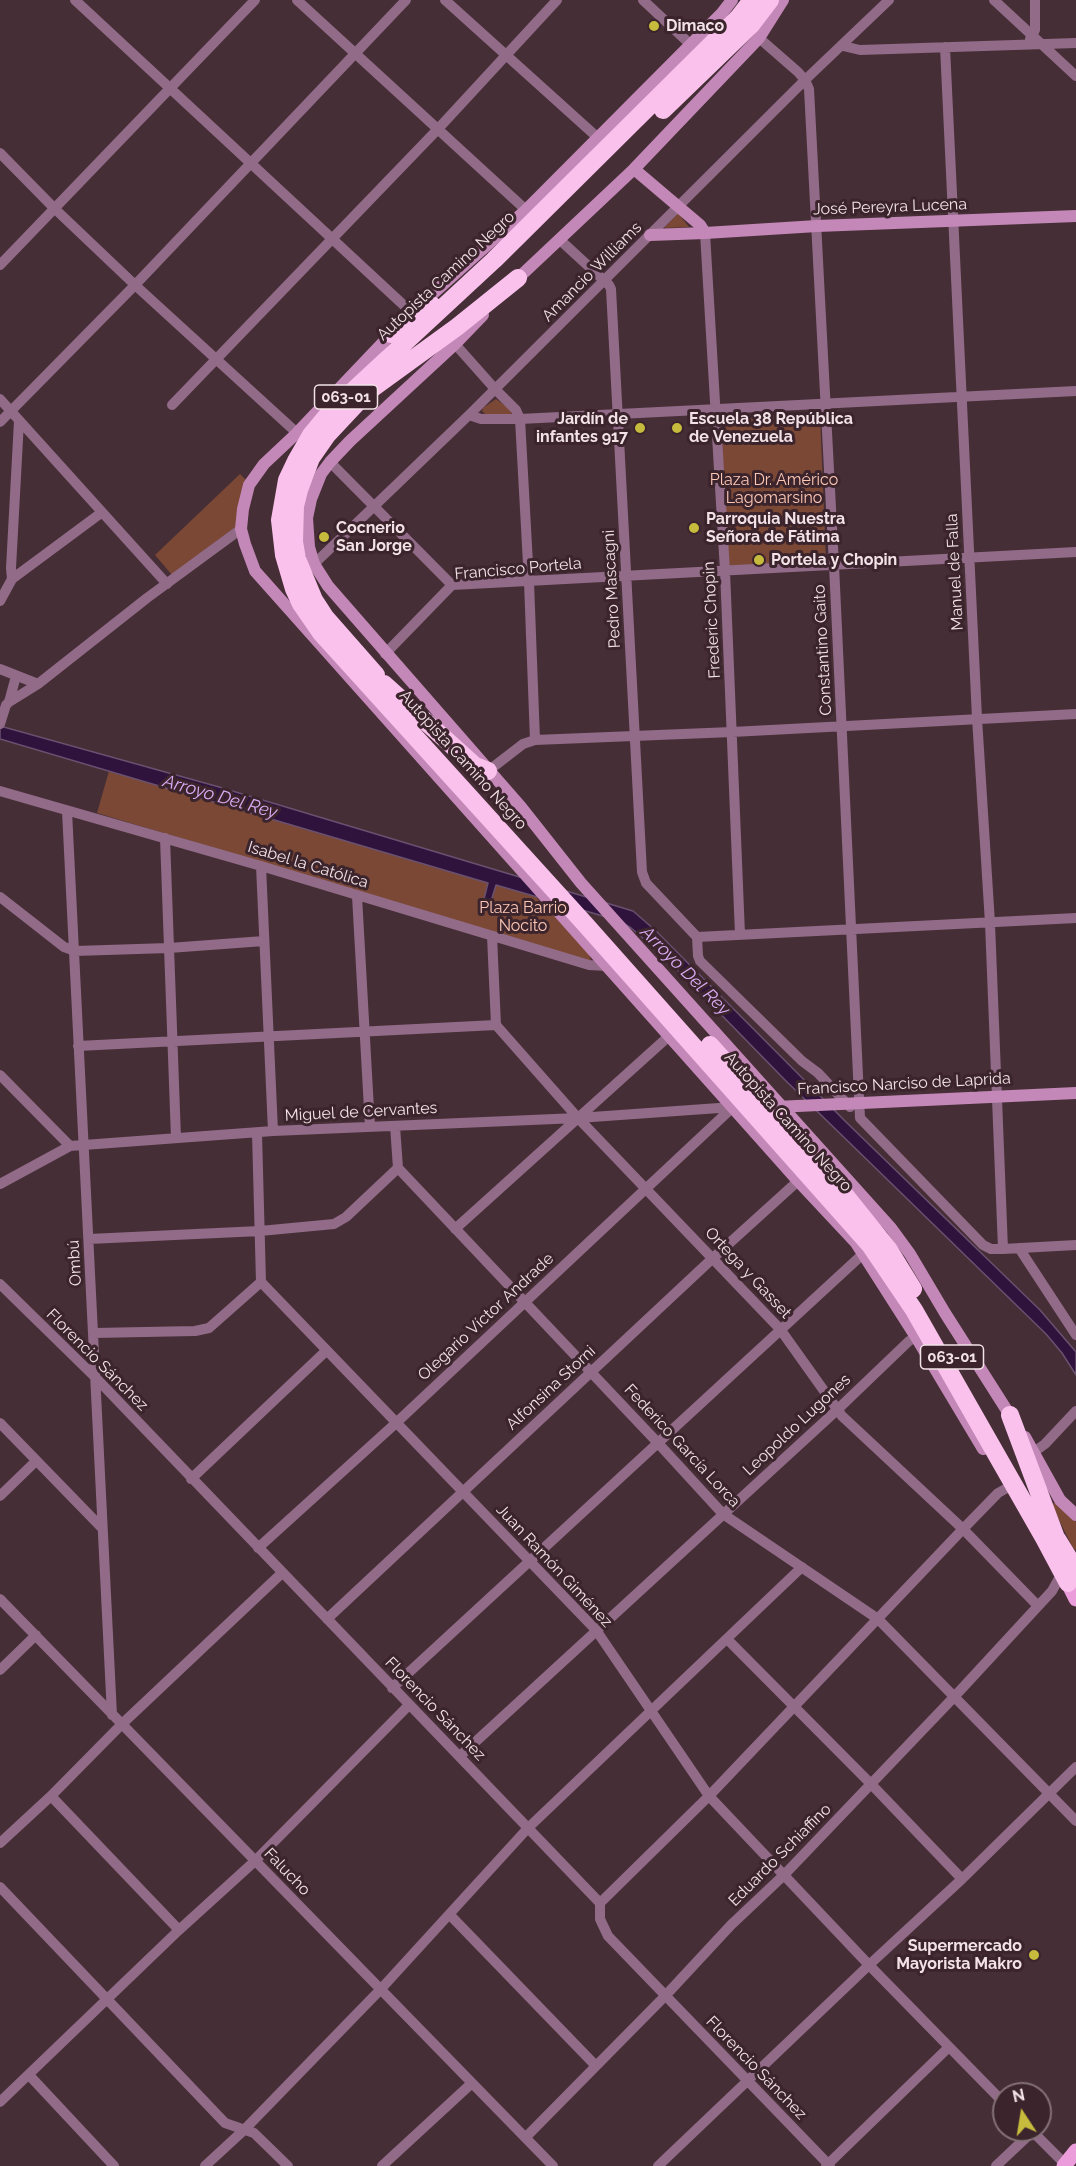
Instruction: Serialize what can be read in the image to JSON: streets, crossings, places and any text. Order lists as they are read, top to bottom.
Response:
{
  "streets": {
    "highway": ["Autopista Camino Negro", "063-01"],
    "street": [
      "José Pereyra Lucena",
      "Amancio Williams",
      "Francisco Portela",
      "Manuel de Falla",
      "Pedro Mascagni",
      "Frederic Chopin",
      "Constantino Gaito",
      "Isabel la Católica",
      "Francisco Narciso de Laprida",
      "Miguel de Cervantes",
      "Ombú",
      "Ortega y Gasset",
      "Olegario Víctor Andrade",
      "Florencio Sánchez",
      "Alfonsina Storni",
      "Leopoldo Lugones",
      "Federico García Lorca",
      "Juan Ramón Giménez",
      "Eduardo Schiaffino",
      "Falucho"
    ]
  },
  "crossings": [
    ["José Pereyra Lucena", "Amancio Williams"],
    ["José Pereyra Lucena", "Manuel de Falla"],
    ["José Pereyra Lucena", "Frederic Chopin"],
    ["José Pereyra Lucena", "Constantino Gaito"],
    ["Amancio Williams", "Pedro Mascagni"],
    ["Amancio Williams", "Constantino Gaito"],
    ["Autopista Camino Negro", "Eduardo Schiaffino"],
    ["Francisco Portela", "Manuel de Falla"],
    ["Francisco Portela", "Pedro Mascagni"],
    ["Francisco Portela", "Frederic Chopin"],
    ["Francisco Portela", "Constantino Gaito"],
    ["Manuel de Falla", "Francisco Narciso de Laprida"],
    ["Constantino Gaito", "Francisco Narciso de Laprida"],
    ["Isabel la Católica", "Ombú"],
    ["Francisco Narciso de Laprida", "Miguel de Cervantes"],
    ["Francisco Narciso de Laprida", "Olegario Víctor Andrade"],
    ["Miguel de Cervantes", "Ombú"],
    ["Miguel de Cervantes", "Ortega y Gasset"],
    ["Miguel de Cervantes", "Olegario Víctor Andrade"],
    ["Ombú", "Florencio Sánchez"],
    ["Ombú", "Falucho"],
    ["Ortega y Gasset", "Olegario Víctor Andrade"],
    ["Ortega y Gasset", "Alfonsina Storni"],
    ["Ortega y Gasset", "Leopoldo Lugones"],
    ["Ortega y Gasset", "Eduardo Schiaffino"],
    ["Olegario Víctor Andrade", "Florencio Sánchez"],
    ["Olegario Víctor Andrade", "Federico García Lorca"],
    ["Olegario Víctor Andrade", "Juan Ramón Giménez"],
    ["Florencio Sánchez", "Alfonsina Storni"],
    ["Florencio Sánchez", "Leopoldo Lugones"],
    ["Florencio Sánchez", "Eduardo Schiaffino"],
    ["Alfonsina Storni", "Federico García Lorca"],
    ["Alfonsina Storni", "Juan Ramón Giménez"],
    ["Leopoldo Lugones", "Federico García Lorca"],
    ["Leopoldo Lugones", "Juan Ramón Giménez"],
    ["Federico García Lorca", "Eduardo Schiaffino"],
    ["Juan Ramón Giménez", "Eduardo Schiaffino"],
    ["Eduardo Schiaffino", "Falucho"]
  ],
  "water": ["Arroyo Del Rey"],
  "parks": ["Plaza Dr. Américo Lagomarsino", "Plaza Barrio Nocito"],
  "places": [
    "Dimaco",
    "Jardín de infantes 917",
    "Escuela 38 República de Venezuela",
    "Parroquia Nuestra Señora de Fátima",
    "Cocnerio San Jorge",
    "Portela y Chopin",
    "Supermercado Mayorista Makro"
  ],
  "north": "top"
}
